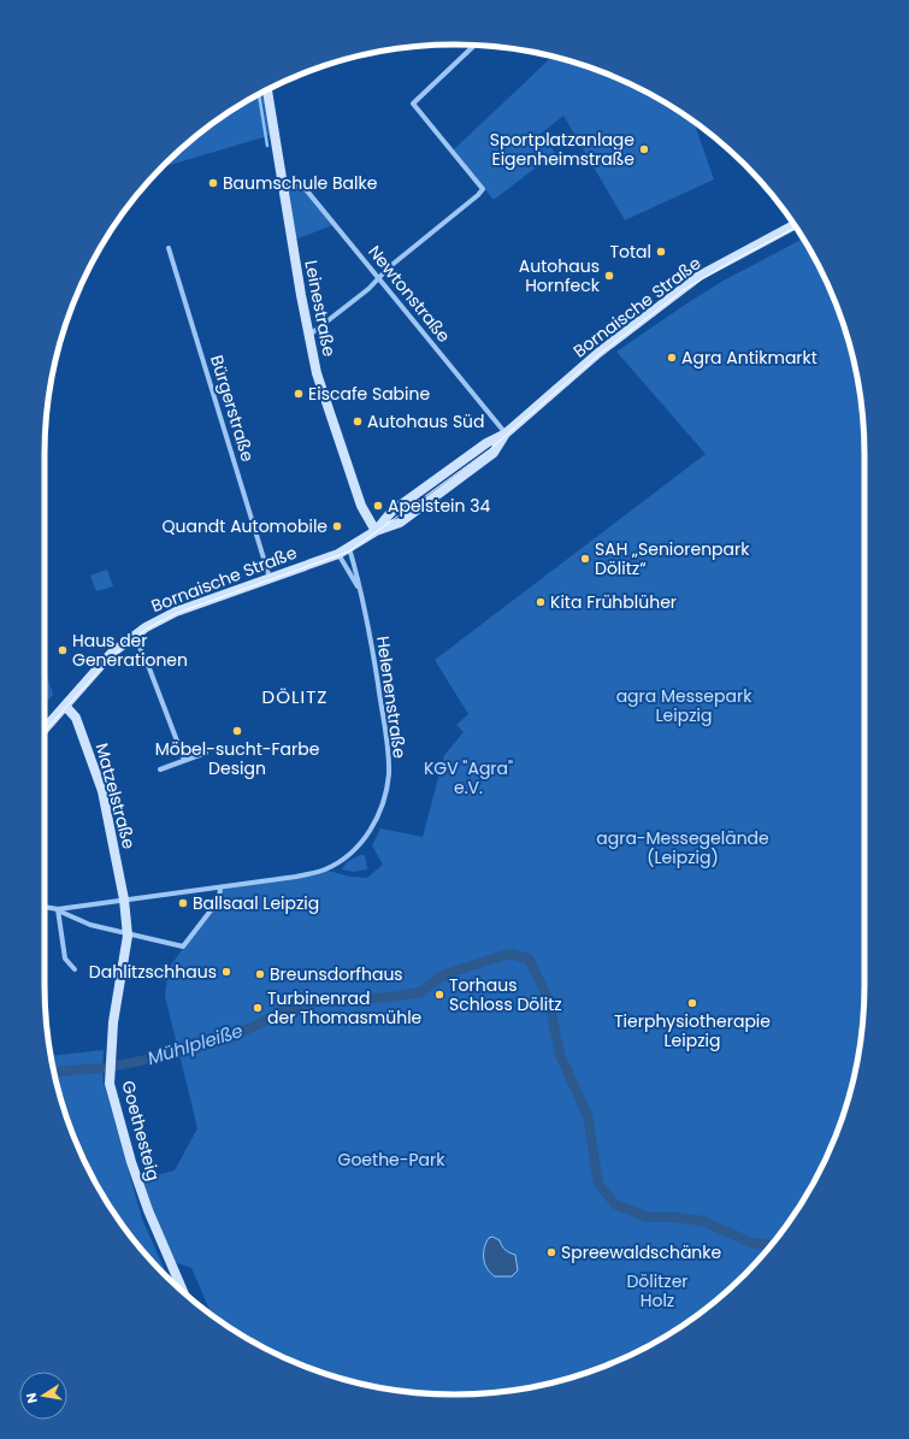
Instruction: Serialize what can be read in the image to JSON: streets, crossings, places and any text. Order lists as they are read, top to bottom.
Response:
{
  "streets": {
    "main road": [
      "Bornaische Straße",
      "Leinestraße",
      "Matzelstraße",
      "Goethesteig"
    ],
    "street": ["Newtonstraße", "Bürgerstraße", "Helenenstraße"]
  },
  "crossings": [
    ["Newtonstraße", "Bornaische Straße"],
    ["Newtonstraße", "Leinestraße"],
    ["Bornaische Straße", "Leinestraße"],
    ["Bornaische Straße", "Bürgerstraße"],
    ["Bornaische Straße", "Helenenstraße"],
    ["Bornaische Straße", "Matzelstraße"],
    ["Matzelstraße", "Goethesteig"]
  ],
  "districts": ["DÖLITZ"],
  "water": ["Mühlpleiße"],
  "parks": [
    "agra Messepark Leipzig",
    "KGV \"Agra\" e.V.",
    "agra-Messegelände (Leipzig)",
    "Goethe-Park",
    "Dölitzer Holz"
  ],
  "places": [
    "Sportplatzanlage Eigenheimstraße",
    "Baumschule Balke",
    "Total",
    "Autohaus Hornfeck",
    "Agra Antikmarkt",
    "Eiscafe Sabine",
    "Autohaus Süd",
    "Apelstein 34",
    "Quandt Automobile",
    "SAH „Seniorenpark Dölitz“",
    "Kita Frühblüher",
    "Haus der Generationen",
    "Möbel-sucht-Farbe Design",
    "Ballsaal Leipzig",
    "Dahlitzschhaus",
    "Breunsdorfhaus",
    "Torhaus Schloss Dölitz",
    "Tierphysiotherapie Leipzig",
    "Turbinenrad der Thomasmühle",
    "Spreewaldschänke"
  ],
  "north": "left"
}
